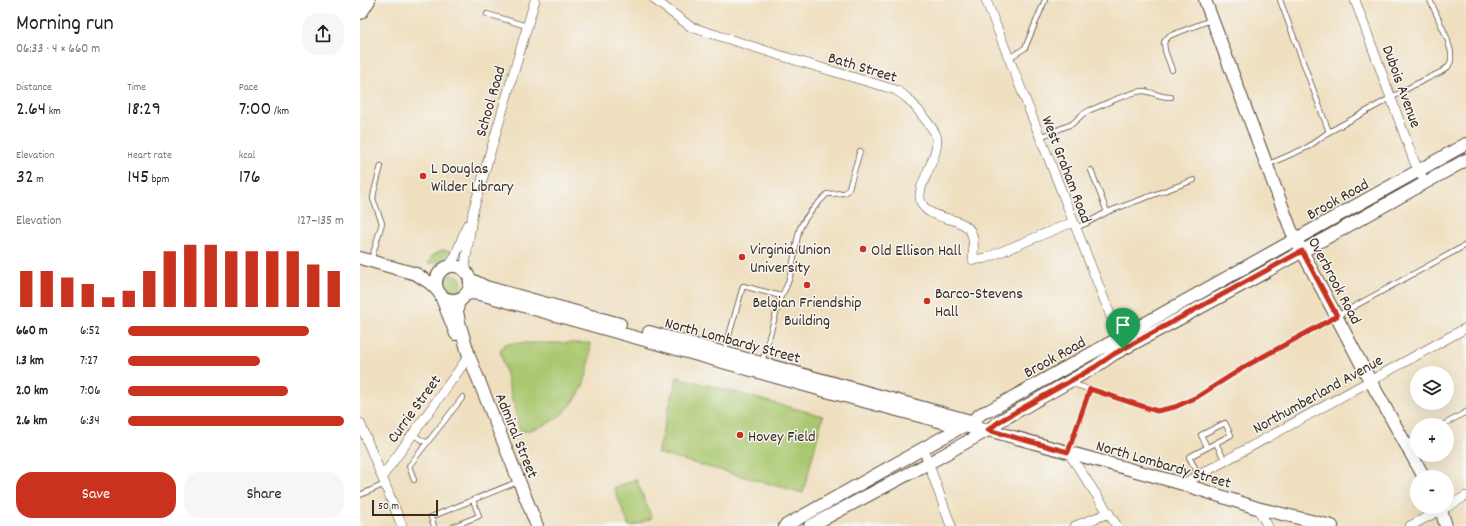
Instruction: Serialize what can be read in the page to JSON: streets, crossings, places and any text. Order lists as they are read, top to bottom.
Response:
{
  "streets": {
    "main road": [
      "Brook Road",
      "Overbrook Road",
      "North Lombardy Street",
      "Admiral Street"
    ],
    "street": [
      "Bath Street",
      "Dubois Avenue",
      "School Road",
      "West Graham Road",
      "Northumberland Avenue",
      "Currie Street"
    ]
  },
  "crossings": [
    ["Bath Street", "West Graham Road"],
    ["Dubois Avenue", "Brook Road"],
    ["School Road", "North Lombardy Street"],
    ["School Road", "Admiral Street"],
    ["West Graham Road", "Brook Road"],
    ["Brook Road", "Overbrook Road"],
    ["Brook Road", "North Lombardy Street"],
    ["Overbrook Road", "Northumberland Avenue"],
    ["North Lombardy Street", "Northumberland Avenue"],
    ["North Lombardy Street", "Admiral Street"],
    ["Currie Street", "Admiral Street"]
  ],
  "places": [
    "L Douglas Wilder Library",
    "Old Ellison Hall",
    "Virginia Union University",
    "Belgian Friendship Building",
    "Barco-Stevens Hall",
    "Hovey Field"
  ],
  "scale_bar": "50 m",
  "page": {
    "heading": ["Morning run", "06:33 · 4 × 660 m"],
    "stats": [
      ["Distance", "2.64 km"],
      ["Time", "18:29"],
      ["Pace", "7:00 /km"],
      ["Elevation", "32 m"],
      ["Heart rate", "145 bpm"],
      ["kcal", "176"]
    ],
    "chart": ["Elevation", "127–135 m"],
    "list": [
      {
        "name": "660 m",
        "note": "6:52"
      },
      {
        "name": "1.3 km",
        "note": "7:27"
      },
      {
        "name": "2.0 km",
        "note": "7:06"
      },
      {
        "name": "2.6 km",
        "note": "6:34"
      }
    ],
    "map_buttons": ["+", "−"],
    "buttons": ["Save", "Share"],
    "scale": "50 m"
  }
}
